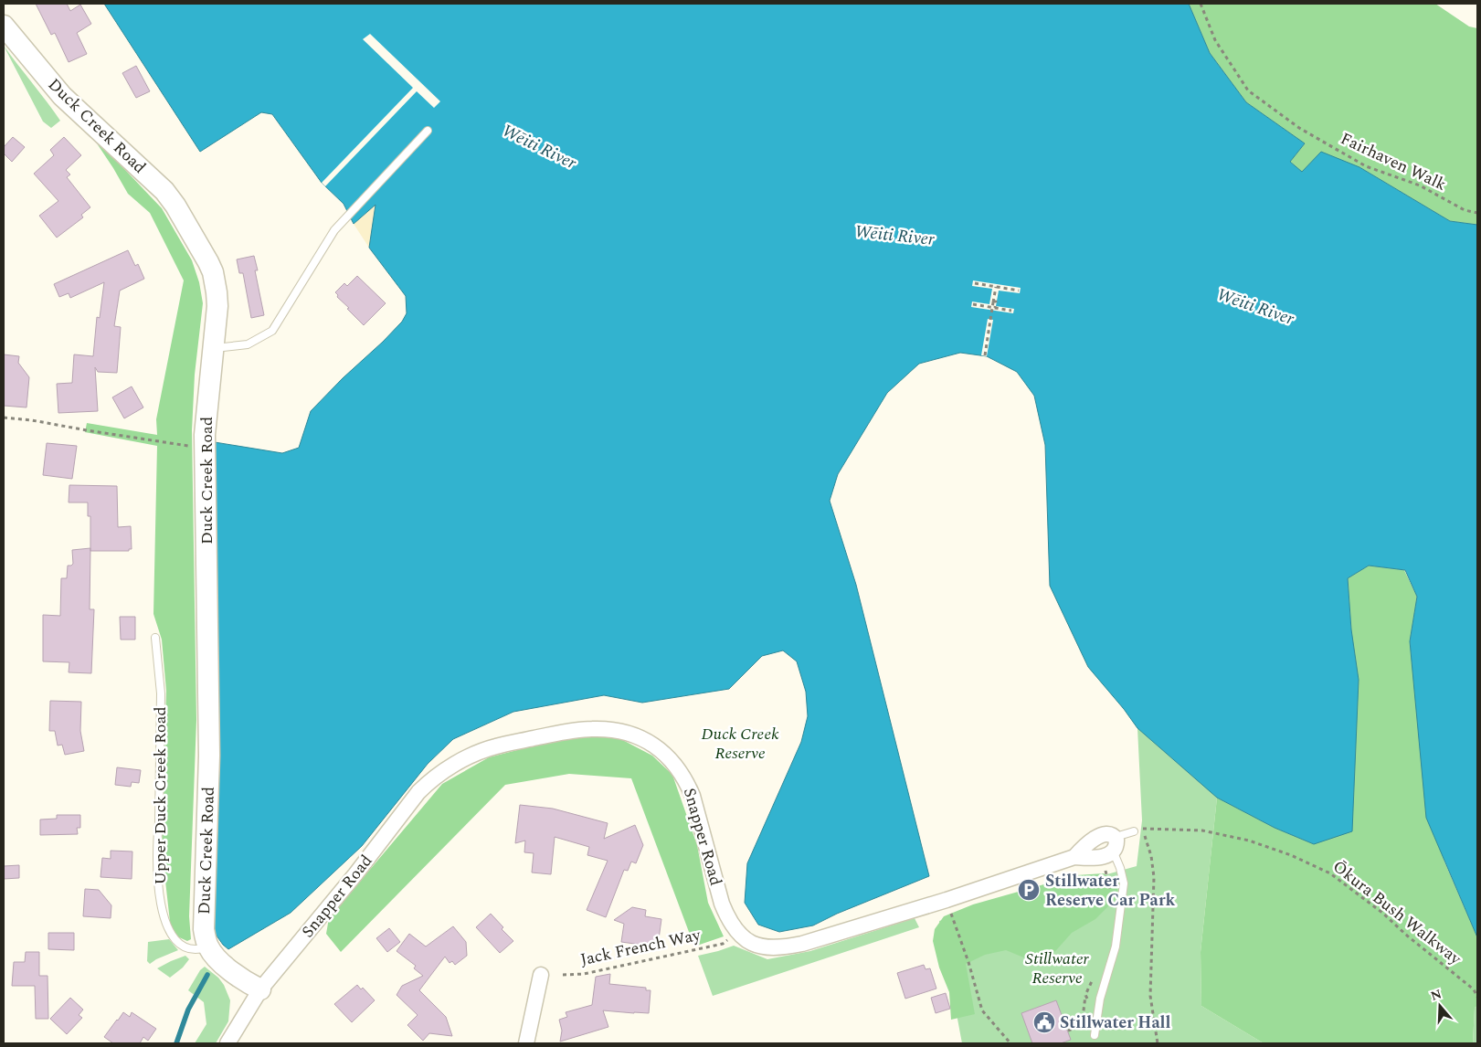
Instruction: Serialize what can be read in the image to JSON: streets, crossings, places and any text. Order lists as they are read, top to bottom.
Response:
{
  "streets": {
    "street": ["Duck Creek Road", "Snapper Road"],
    "lane": ["Upper Duck Creek Road"],
    "path": ["Fairhaven Walk", "Ōkura Bush Walkway", "Jack French Way"]
  },
  "crossings": [
    ["Duck Creek Road", "Upper Duck Creek Road"]
  ],
  "water": ["Wēiti River"],
  "parks": ["Duck Creek Reserve", "Stillwater Reserve"],
  "places": {
    "parking": ["Stillwater Reserve Car Park"],
    "public building": ["Stillwater Hall"]
  },
  "north": "top"
}
